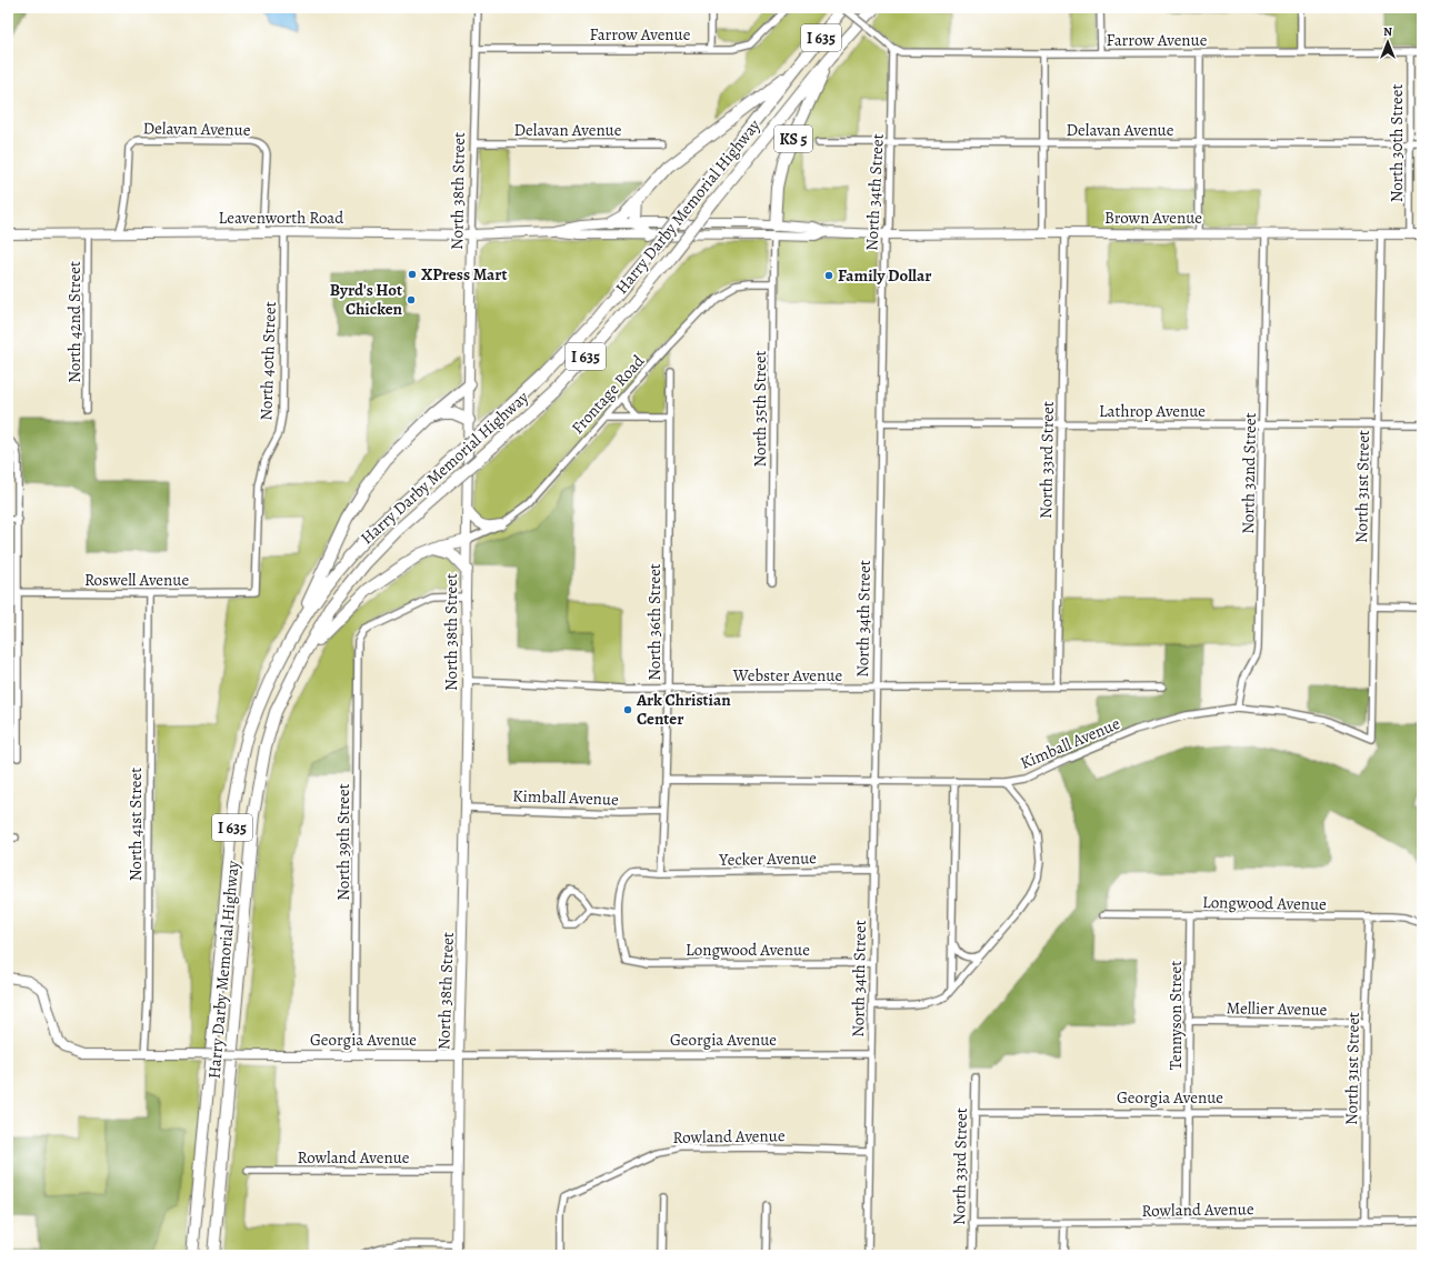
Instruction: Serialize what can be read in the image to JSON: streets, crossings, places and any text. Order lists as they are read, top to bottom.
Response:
{
  "streets": {
    "highway": ["I 635", "KS 5", "Harry Darby Memorial Highway"],
    "main road": [
      "North 38th Street",
      "Leavenworth Road",
      "Brown Avenue",
      "Georgia Avenue"
    ],
    "street": [
      "Farrow Avenue",
      "Delavan Avenue",
      "North 30th Street",
      "North 34th Street",
      "North 42nd Street",
      "North 40th Street",
      "Frontage Road",
      "North 35th Street",
      "Lathrop Avenue",
      "North 33rd Street",
      "North 32nd Street",
      "North 31st Street",
      "Roswell Avenue",
      "North 36th Street",
      "Webster Avenue",
      "Kimball Avenue",
      "North 41st Street",
      "North 39th Street",
      "Yecker Avenue",
      "Longwood Avenue",
      "Mellier Avenue",
      "Tennyson Street",
      "Rowland Avenue"
    ]
  },
  "crossings": [
    ["Farrow Avenue", "North 30th Street"],
    ["Farrow Avenue", "North 38th Street"],
    ["Farrow Avenue", "North 34th Street"],
    ["Delavan Avenue", "North 30th Street"],
    ["Delavan Avenue", "North 38th Street"],
    ["Delavan Avenue", "North 34th Street"],
    ["Delavan Avenue", "Leavenworth Road"],
    ["KS 5", "Harry Darby Memorial Highway"],
    ["KS 5", "Leavenworth Road"],
    ["KS 5", "North 35th Street"],
    ["North 30th Street", "Brown Avenue"],
    ["North 38th Street", "Leavenworth Road"],
    ["North 38th Street", "Frontage Road"],
    ["North 38th Street", "Webster Avenue"],
    ["North 38th Street", "Kimball Avenue"],
    ["North 38th Street", "North 39th Street"],
    ["North 38th Street", "Georgia Avenue"],
    ["North 38th Street", "Rowland Avenue"],
    ["North 34th Street", "Leavenworth Road"],
    ["North 34th Street", "Brown Avenue"],
    ["North 34th Street", "Lathrop Avenue"],
    ["North 34th Street", "Webster Avenue"],
    ["North 34th Street", "Kimball Avenue"],
    ["North 34th Street", "Yecker Avenue"],
    ["North 34th Street", "Longwood Avenue"],
    ["North 34th Street", "Georgia Avenue"],
    ["North 34th Street", "Rowland Avenue"],
    ["Leavenworth Road", "Brown Avenue"],
    ["Leavenworth Road", "North 42nd Street"],
    ["Leavenworth Road", "North 40th Street"],
    ["Leavenworth Road", "North 35th Street"],
    ["Brown Avenue", "North 33rd Street"],
    ["Brown Avenue", "North 32nd Street"],
    ["Brown Avenue", "North 31st Street"],
    ["North 40th Street", "Roswell Avenue"],
    ["Frontage Road", "North 35th Street"],
    ["Lathrop Avenue", "North 33rd Street"],
    ["Lathrop Avenue", "North 32nd Street"],
    ["Lathrop Avenue", "North 31st Street"],
    ["North 33rd Street", "Webster Avenue"],
    ["North 33rd Street", "Georgia Avenue"],
    ["North 33rd Street", "Rowland Avenue"],
    ["North 32nd Street", "Kimball Avenue"],
    ["North 31st Street", "Kimball Avenue"],
    ["North 31st Street", "Longwood Avenue"],
    ["North 31st Street", "Mellier Avenue"],
    ["North 31st Street", "Georgia Avenue"],
    ["North 31st Street", "Rowland Avenue"],
    ["Roswell Avenue", "North 41st Street"],
    ["North 36th Street", "Webster Avenue"],
    ["North 36th Street", "Kimball Avenue"],
    ["North 36th Street", "Yecker Avenue"],
    ["North 41st Street", "Georgia Avenue"],
    ["North 39th Street", "Georgia Avenue"],
    ["Yecker Avenue", "Longwood Avenue"],
    ["Longwood Avenue", "Tennyson Street"],
    ["Mellier Avenue", "Tennyson Street"],
    ["Tennyson Street", "Georgia Avenue"],
    ["Tennyson Street", "Rowland Avenue"]
  ],
  "places": [
    "XPress Mart",
    "Family Dollar",
    "Byrd's Hot Chicken",
    "Ark Christian Center"
  ],
  "north": "top"
}
